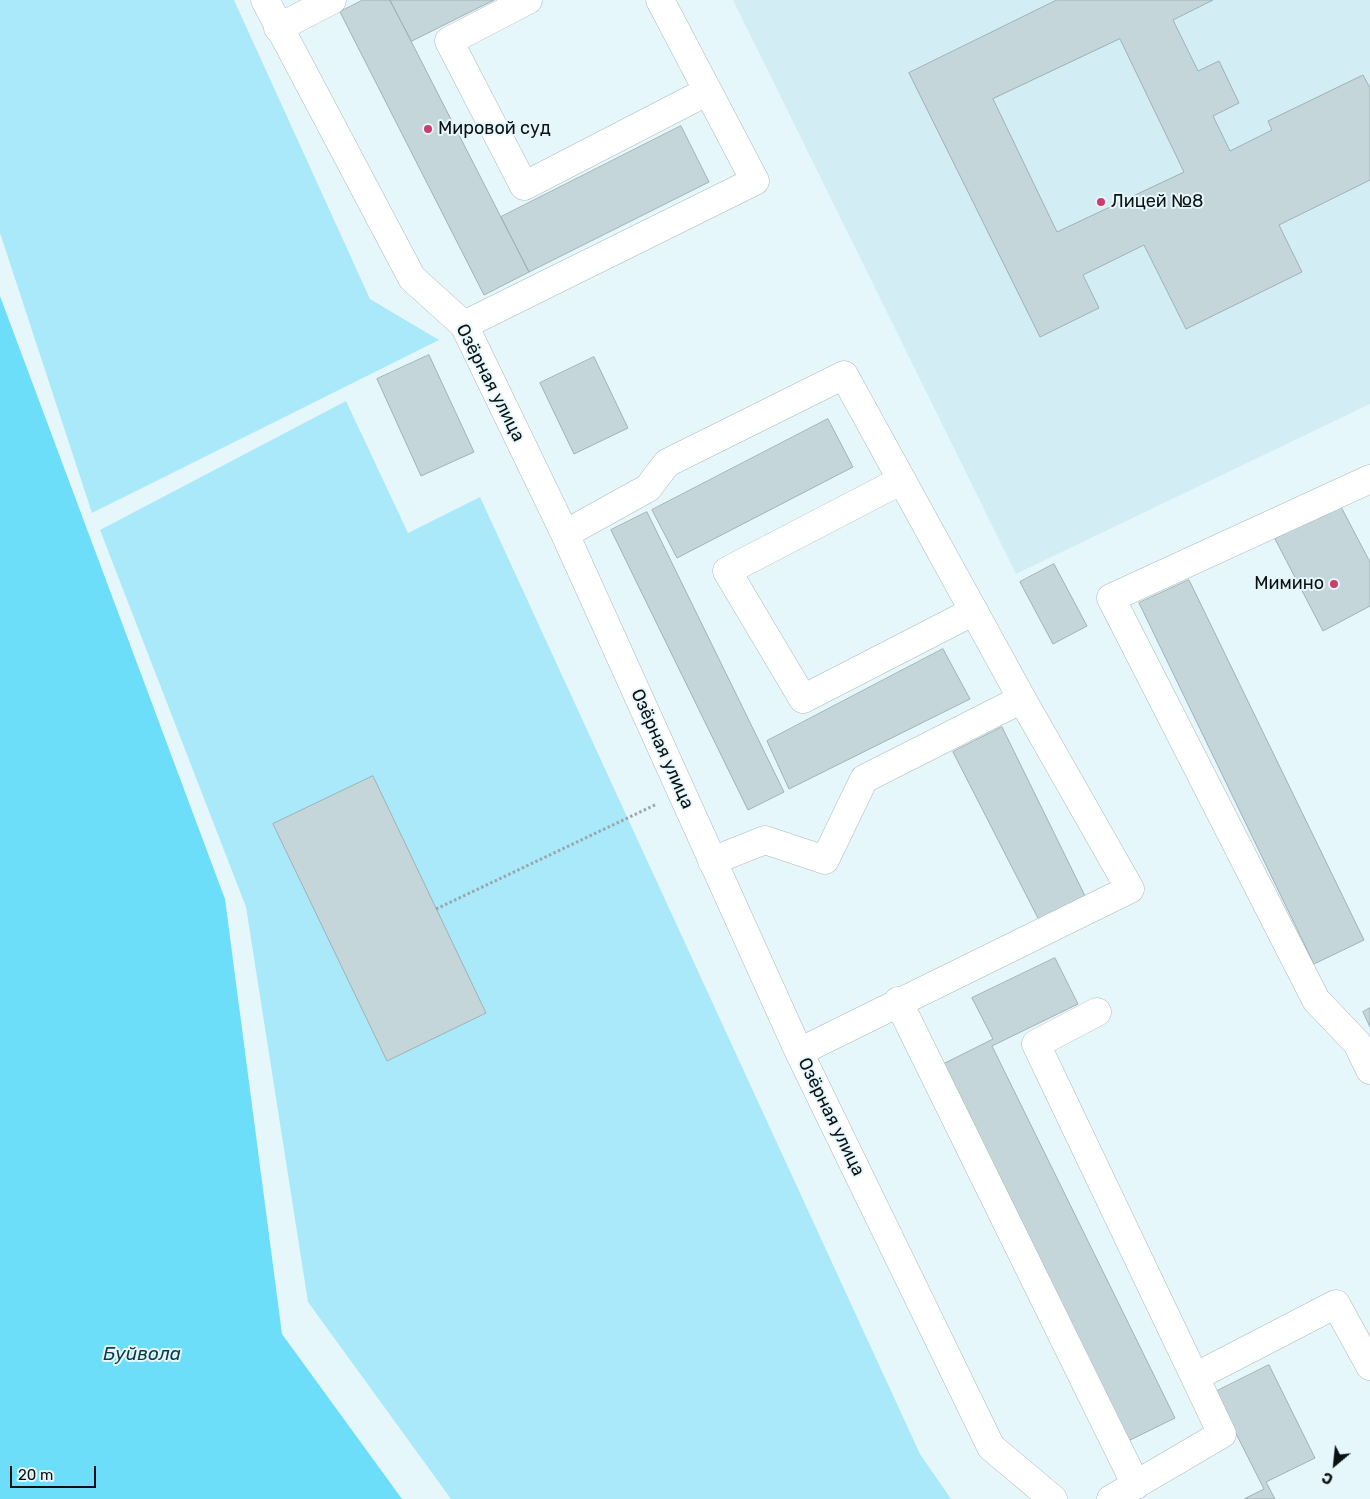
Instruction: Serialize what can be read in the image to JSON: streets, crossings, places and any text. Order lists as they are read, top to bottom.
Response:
{
  "streets": {
    "street": ["Озёрная улица"]
  },
  "water": ["Буйвола"],
  "places": ["Мировой суд", "Лицей №8", "Мимино"],
  "scale_bar": "20 m",
  "north": "bottom left"
}
